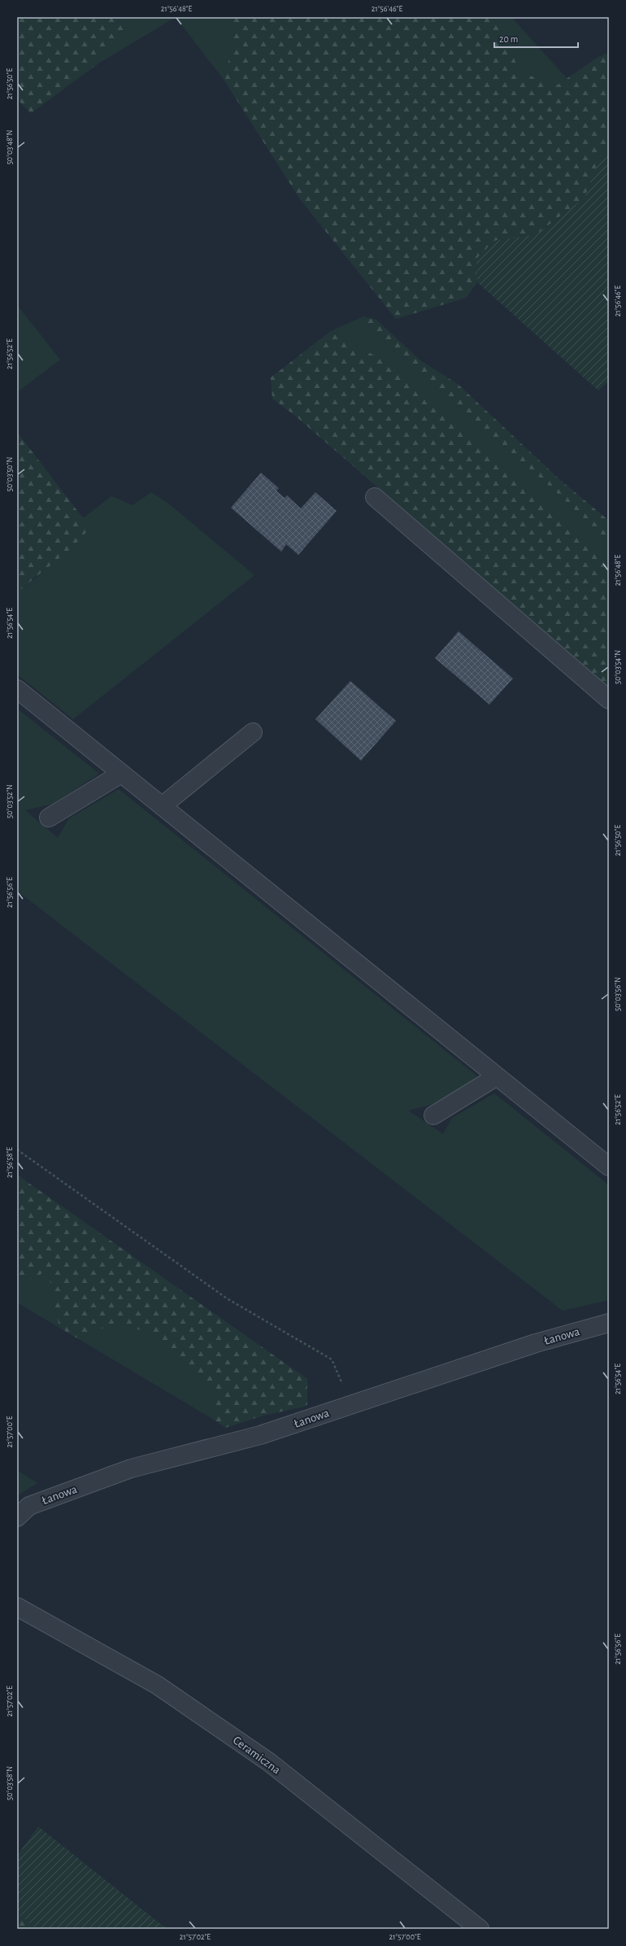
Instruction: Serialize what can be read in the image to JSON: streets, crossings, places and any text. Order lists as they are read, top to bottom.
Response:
{
  "streets": {
    "street": ["Łanowa", "Ceramiczna"]
  },
  "scale_bar": "20 m",
  "coordinates": [
    "21°56'48\"E",
    "21°56'46\"E",
    "21°56'50\"E",
    "50°03'48\"N",
    "21°56'52\"E",
    "50°03'50\"N",
    "21°56'54\"E",
    "50°03'54\"N",
    "50°03'52\"N",
    "21°56'56\"E",
    "50°03'56\"N",
    "21°56'58\"E",
    "21°57'00\"E",
    "21°57'02\"E",
    "50°03'58\"N"
  ]
}
